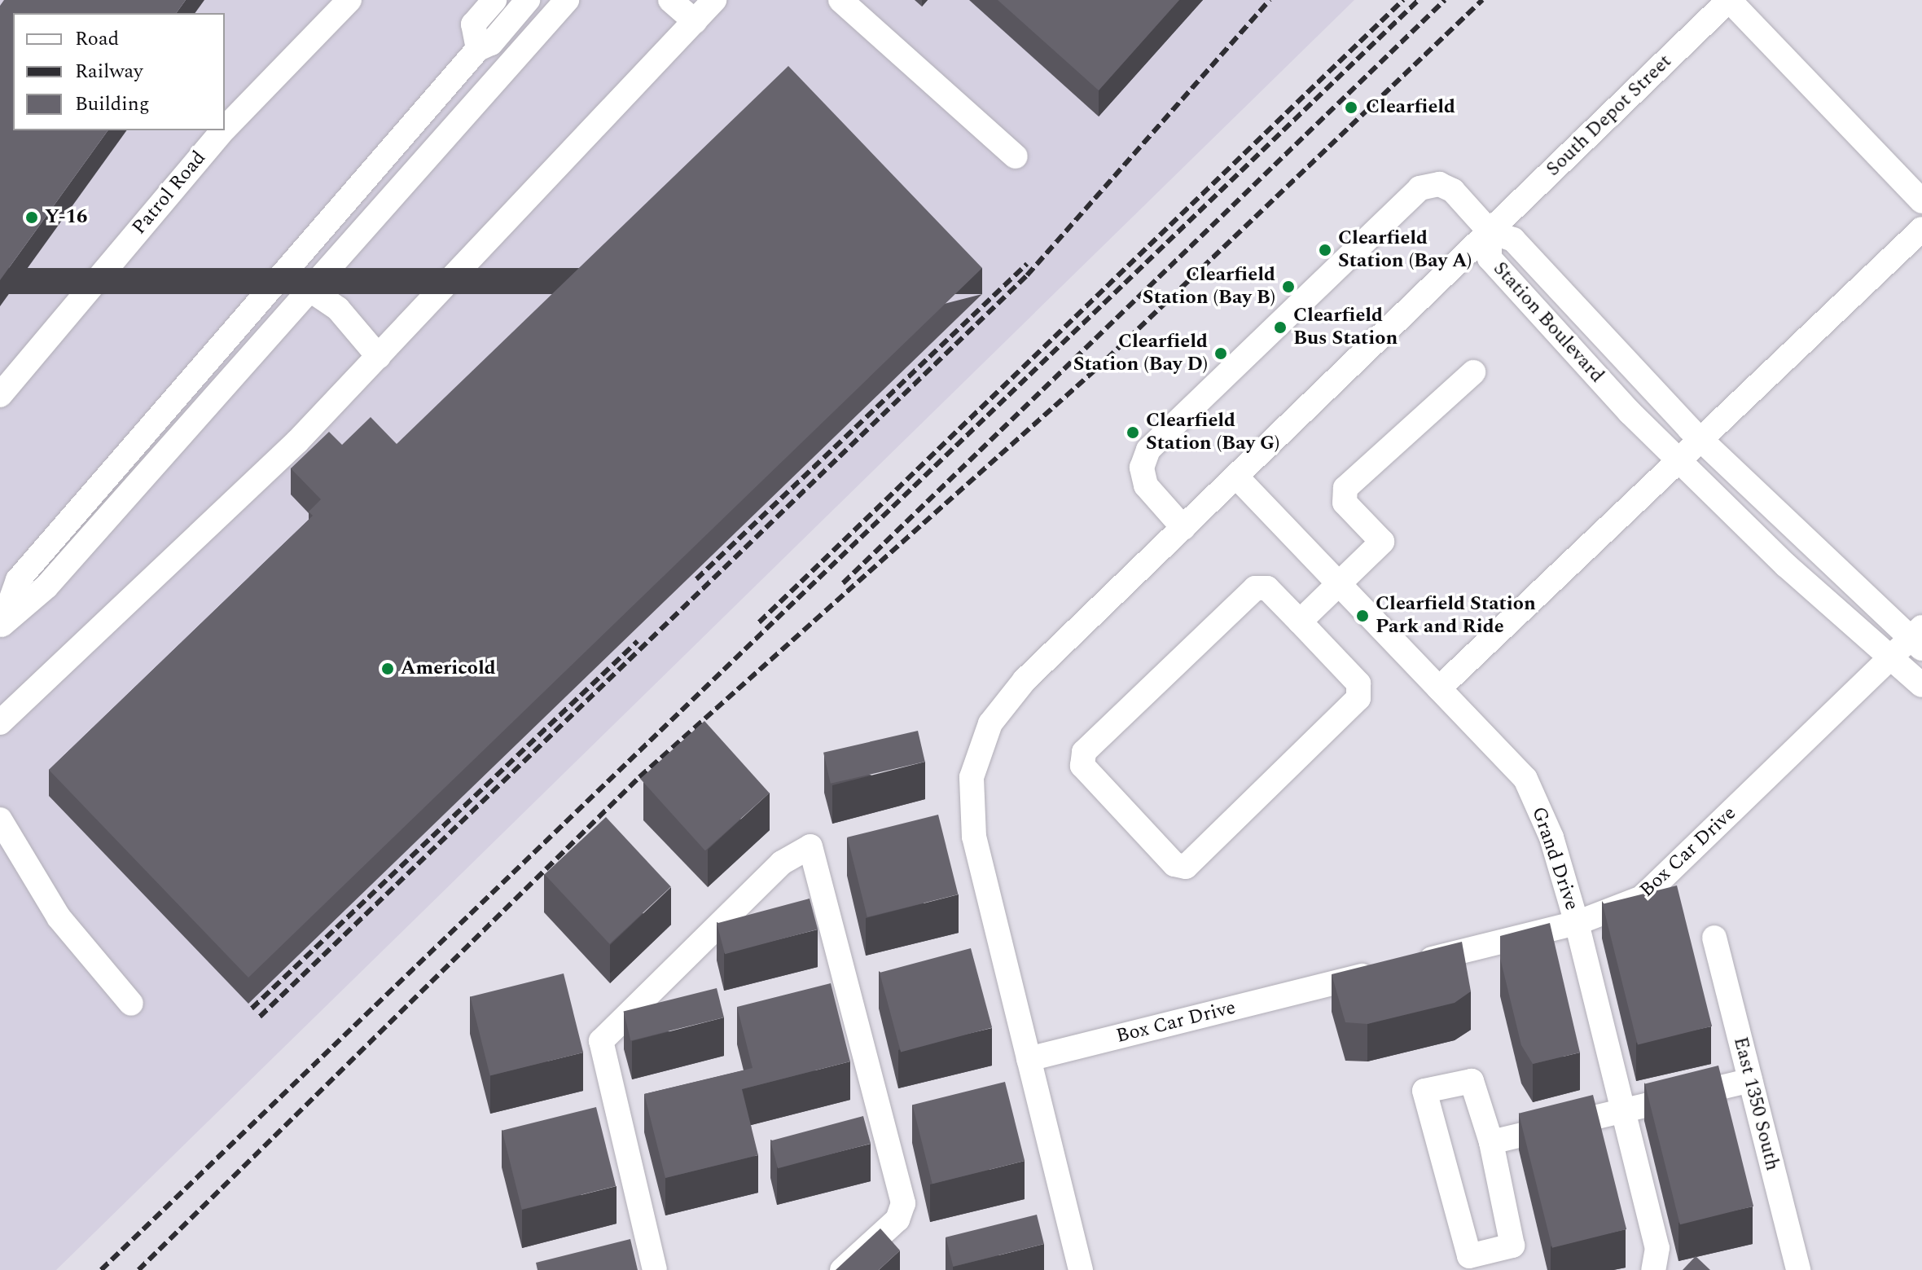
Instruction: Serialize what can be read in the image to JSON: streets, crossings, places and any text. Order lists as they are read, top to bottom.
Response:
{
  "streets": {
    "street": [
      "South Depot Street",
      "Patrol Road",
      "Station Boulevard",
      "Box Car Drive",
      "Grand Drive",
      "East 1350 South"
    ]
  },
  "crossings": [
    ["South Depot Street", "Station Boulevard"],
    ["South Depot Street", "Box Car Drive"],
    ["South Depot Street", "Grand Drive"],
    ["Station Boulevard", "Box Car Drive"],
    ["Box Car Drive", "Grand Drive"]
  ],
  "places": [
    "Clearfield",
    "Y-16",
    "Clearfield Station (Bay A)",
    "Clearfield Station (Bay B)",
    "Clearfield Bus Station",
    "Clearfield Station (Bay D)",
    "Clearfield Station (Bay G)",
    "Clearfield Station Park and Ride",
    "Americold"
  ],
  "legend": ["Road", "Railway", "Building"]
}
